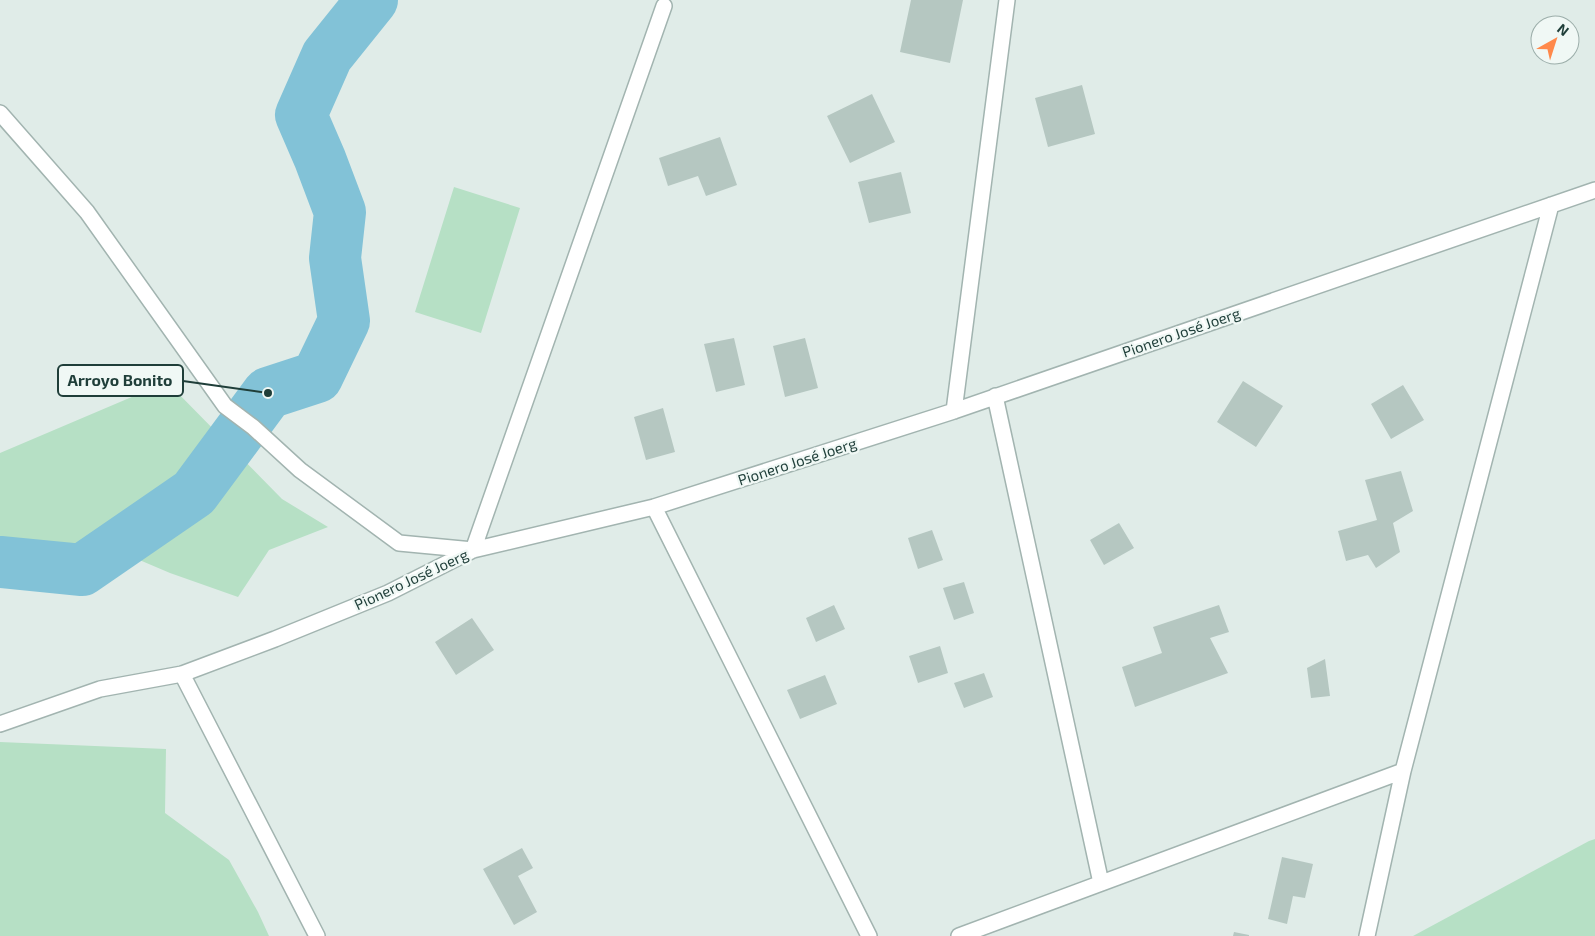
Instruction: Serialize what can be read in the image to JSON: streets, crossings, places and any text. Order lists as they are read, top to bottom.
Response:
{
  "streets": {
    "street": ["Pionero José Joerg"]
  },
  "places": ["Arroyo Bonito"],
  "north": "top right"
}
